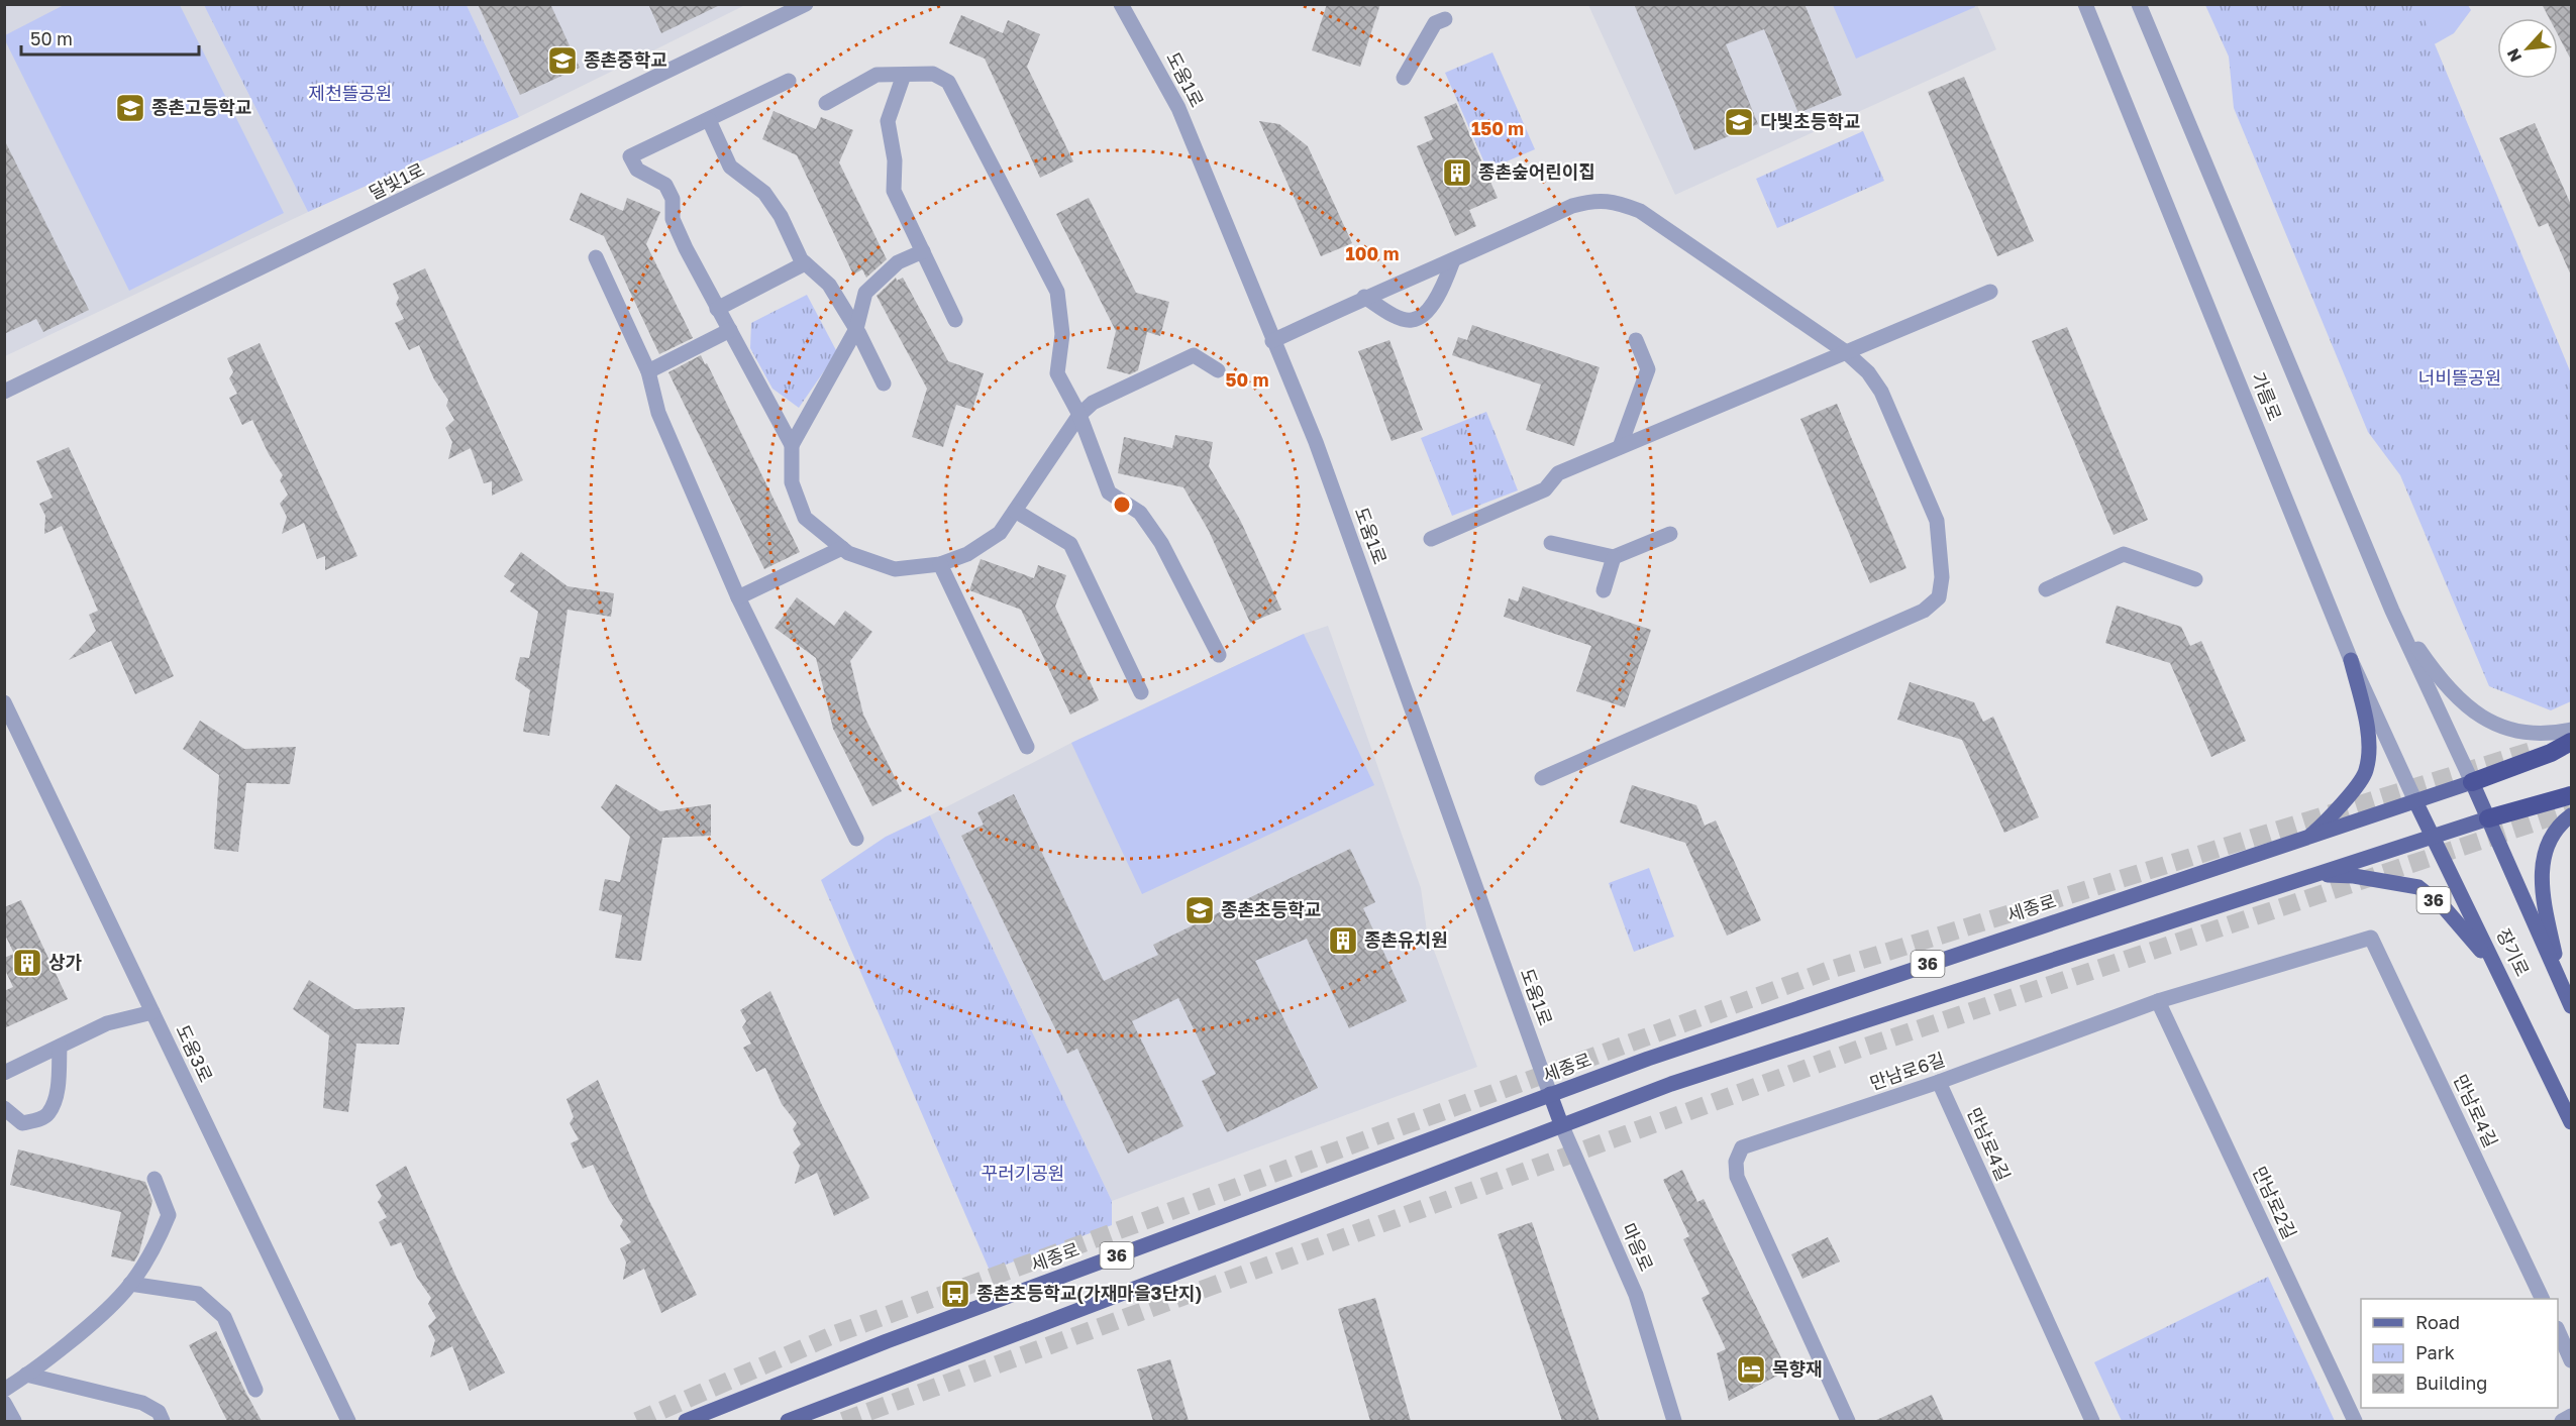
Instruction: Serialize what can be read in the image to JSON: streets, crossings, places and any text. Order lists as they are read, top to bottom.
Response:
{
  "streets": {
    "main road": [
      "36",
      "세종로",
      "장기로",
      "마음로"
    ],
    "street": [
      "도움1로",
      "달빛1로",
      "가름로",
      "도움3로",
      "만남로6길",
      "만남로4길",
      "만남로2길"
    ]
  },
  "crossings": [
    ["도움1로", "세종로"],
    ["도움1로", "마음로"],
    ["가름로", "세종로"],
    ["가름로", "장기로"],
    ["36", "장기로"],
    ["36", "마음로"],
    ["세종로", "장기로"],
    ["세종로", "마음로"],
    ["만남로6길", "만남로4길"],
    ["만남로6길", "만남로2길"]
  ],
  "parks": ["제천뜰공원", "너비뜰공원", "꾸러기공원"],
  "places": {
    "school or university": [
      "종촌중학교",
      "종촌고등학교",
      "다빛초등학교",
      "종촌초등학교"
    ],
    "building": ["종촌숲어린이집", "종촌유치원", "상가"],
    "bus stop": ["종촌초등학교(가재마을3단지)"],
    "hotel": ["목향재"]
  },
  "legend": ["Road", "Park", "Building"],
  "scale_bar": "50 m",
  "north": "bottom left",
  "rings": ["150 m", "100 m", "50 m"]
}
